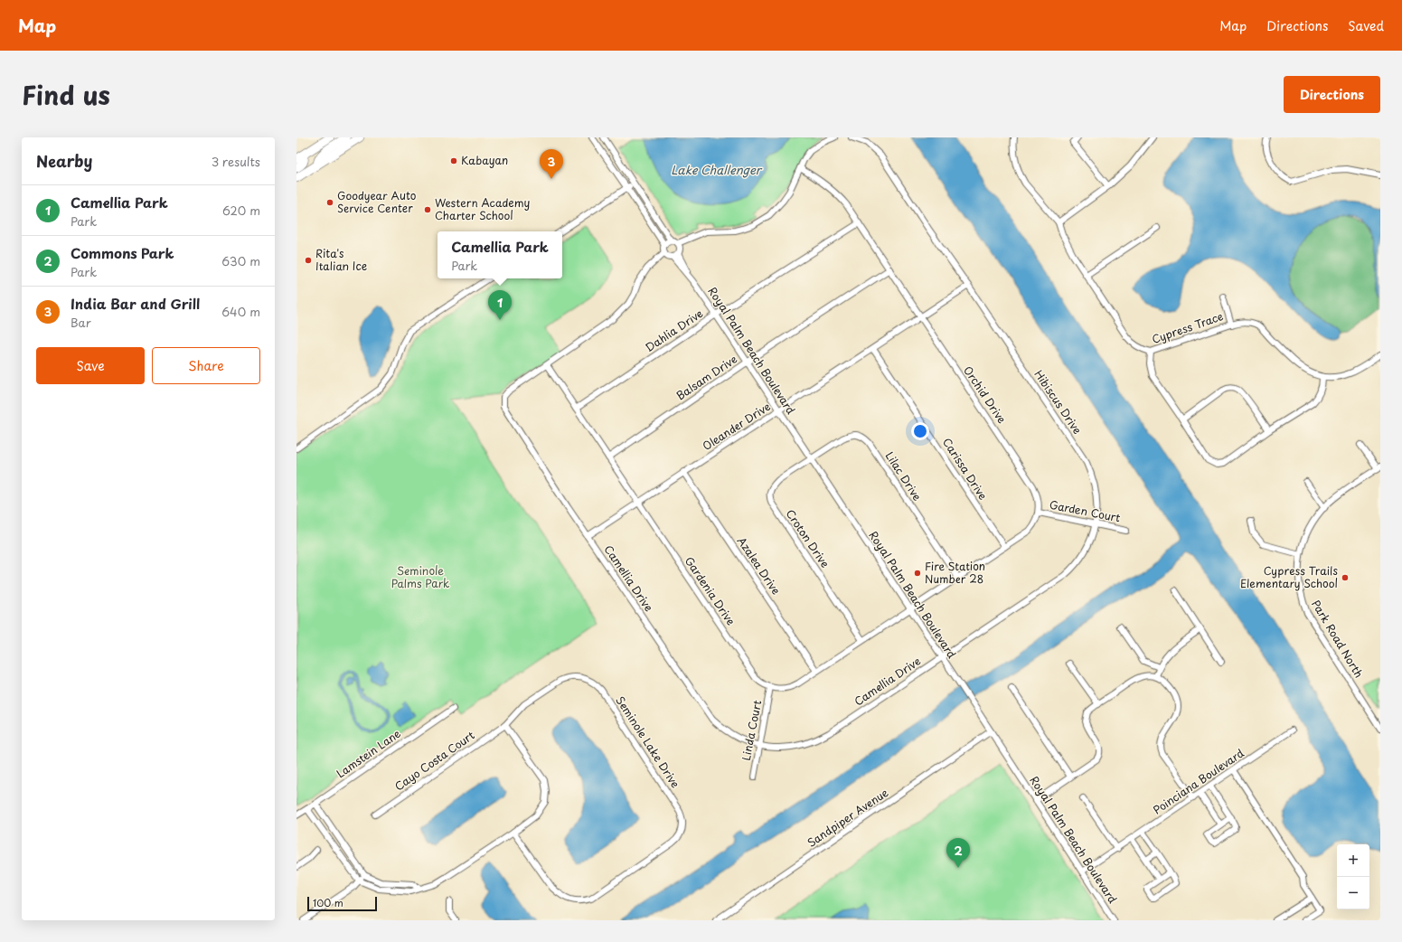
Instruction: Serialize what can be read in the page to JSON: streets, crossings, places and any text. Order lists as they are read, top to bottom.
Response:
{
  "streets": {
    "street": [
      "Cypress Trace",
      "Dahlia Drive",
      "Royal Palm Beach Boulevard",
      "Balsam Drive",
      "Orchid Drive",
      "Hibiscus Drive",
      "Oleander Drive",
      "Carissa Drive",
      "Lilac Drive",
      "Garden Court",
      "Croton Drive",
      "Azalea Drive",
      "Camellia Drive",
      "Gardenia Drive",
      "Park Road North",
      "Linda Court",
      "Seminole Lake Drive",
      "Lamstein Lane",
      "Cayo Costa Court",
      "Poinciana Boulevard",
      "Sandpiper Avenue"
    ]
  },
  "crossings": [
    ["Dahlia Drive", "Royal Palm Beach Boulevard"],
    ["Dahlia Drive", "Orchid Drive"],
    ["Dahlia Drive", "Gardenia Drive"],
    ["Royal Palm Beach Boulevard", "Balsam Drive"],
    ["Royal Palm Beach Boulevard", "Hibiscus Drive"],
    ["Royal Palm Beach Boulevard", "Oleander Drive"],
    ["Royal Palm Beach Boulevard", "Lilac Drive"],
    ["Royal Palm Beach Boulevard", "Croton Drive"],
    ["Royal Palm Beach Boulevard", "Camellia Drive"],
    ["Royal Palm Beach Boulevard", "Poinciana Boulevard"],
    ["Royal Palm Beach Boulevard", "Sandpiper Avenue"],
    ["Balsam Drive", "Orchid Drive"],
    ["Balsam Drive", "Gardenia Drive"],
    ["Orchid Drive", "Oleander Drive"],
    ["Orchid Drive", "Garden Court"],
    ["Hibiscus Drive", "Oleander Drive"],
    ["Hibiscus Drive", "Garden Court"],
    ["Hibiscus Drive", "Camellia Drive"],
    ["Oleander Drive", "Carissa Drive"],
    ["Oleander Drive", "Azalea Drive"],
    ["Oleander Drive", "Camellia Drive"],
    ["Oleander Drive", "Gardenia Drive"],
    ["Lilac Drive", "Croton Drive"],
    ["Camellia Drive", "Gardenia Drive"],
    ["Camellia Drive", "Linda Court"],
    ["Gardenia Drive", "Linda Court"],
    ["Seminole Lake Drive", "Cayo Costa Court"]
  ],
  "water": ["Lake Challenger"],
  "parks": ["Seminole Palms Park"],
  "places": [
    "Kabayan",
    "Goodyear Auto Service Center",
    "Western Academy Charter School",
    "Rita's Italian Ice",
    "Fire Station Number 28",
    "Cypress Trails Elementary School"
  ],
  "scale_bar": "100 m",
  "page": {
    "header": "Map",
    "nav": ["Map", "Directions", "Saved"],
    "title": "Find us",
    "buttons": [
      "Directions",
      ["Save", "Share"]
    ],
    "heading": ["Nearby", "3 results"],
    "pins": ["3", "1", "2"],
    "list": [
      {
        "mark": "1",
        "name": "Camellia Park",
        "note": "Park",
        "value": "620 m"
      },
      {
        "mark": "2",
        "name": "Commons Park",
        "note": "Park",
        "value": "630 m"
      },
      {
        "mark": "3",
        "name": "India Bar and Grill",
        "note": "Bar",
        "value": "640 m"
      }
    ],
    "popup": ["Camellia Park", "Park"],
    "map_buttons": ["+", "−"],
    "scale": "100 m"
  }
}
